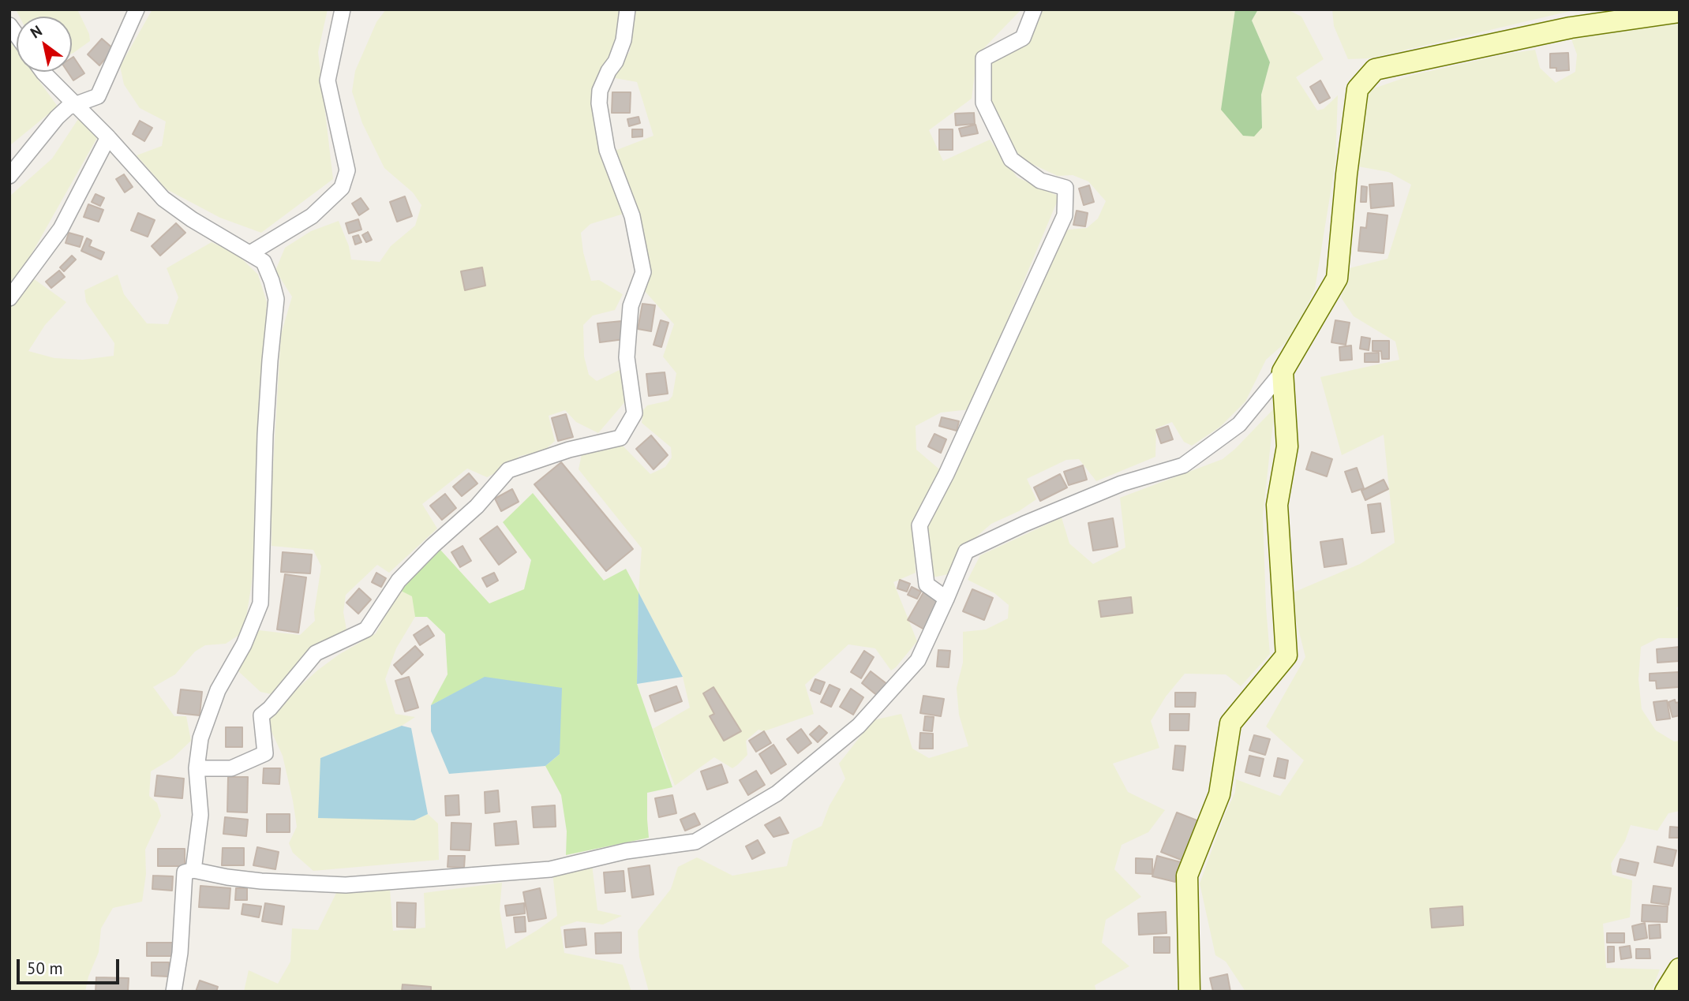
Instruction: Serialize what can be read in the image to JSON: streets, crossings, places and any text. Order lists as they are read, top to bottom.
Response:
{
  "scale_bar": "50 m",
  "north": "top left"
}
